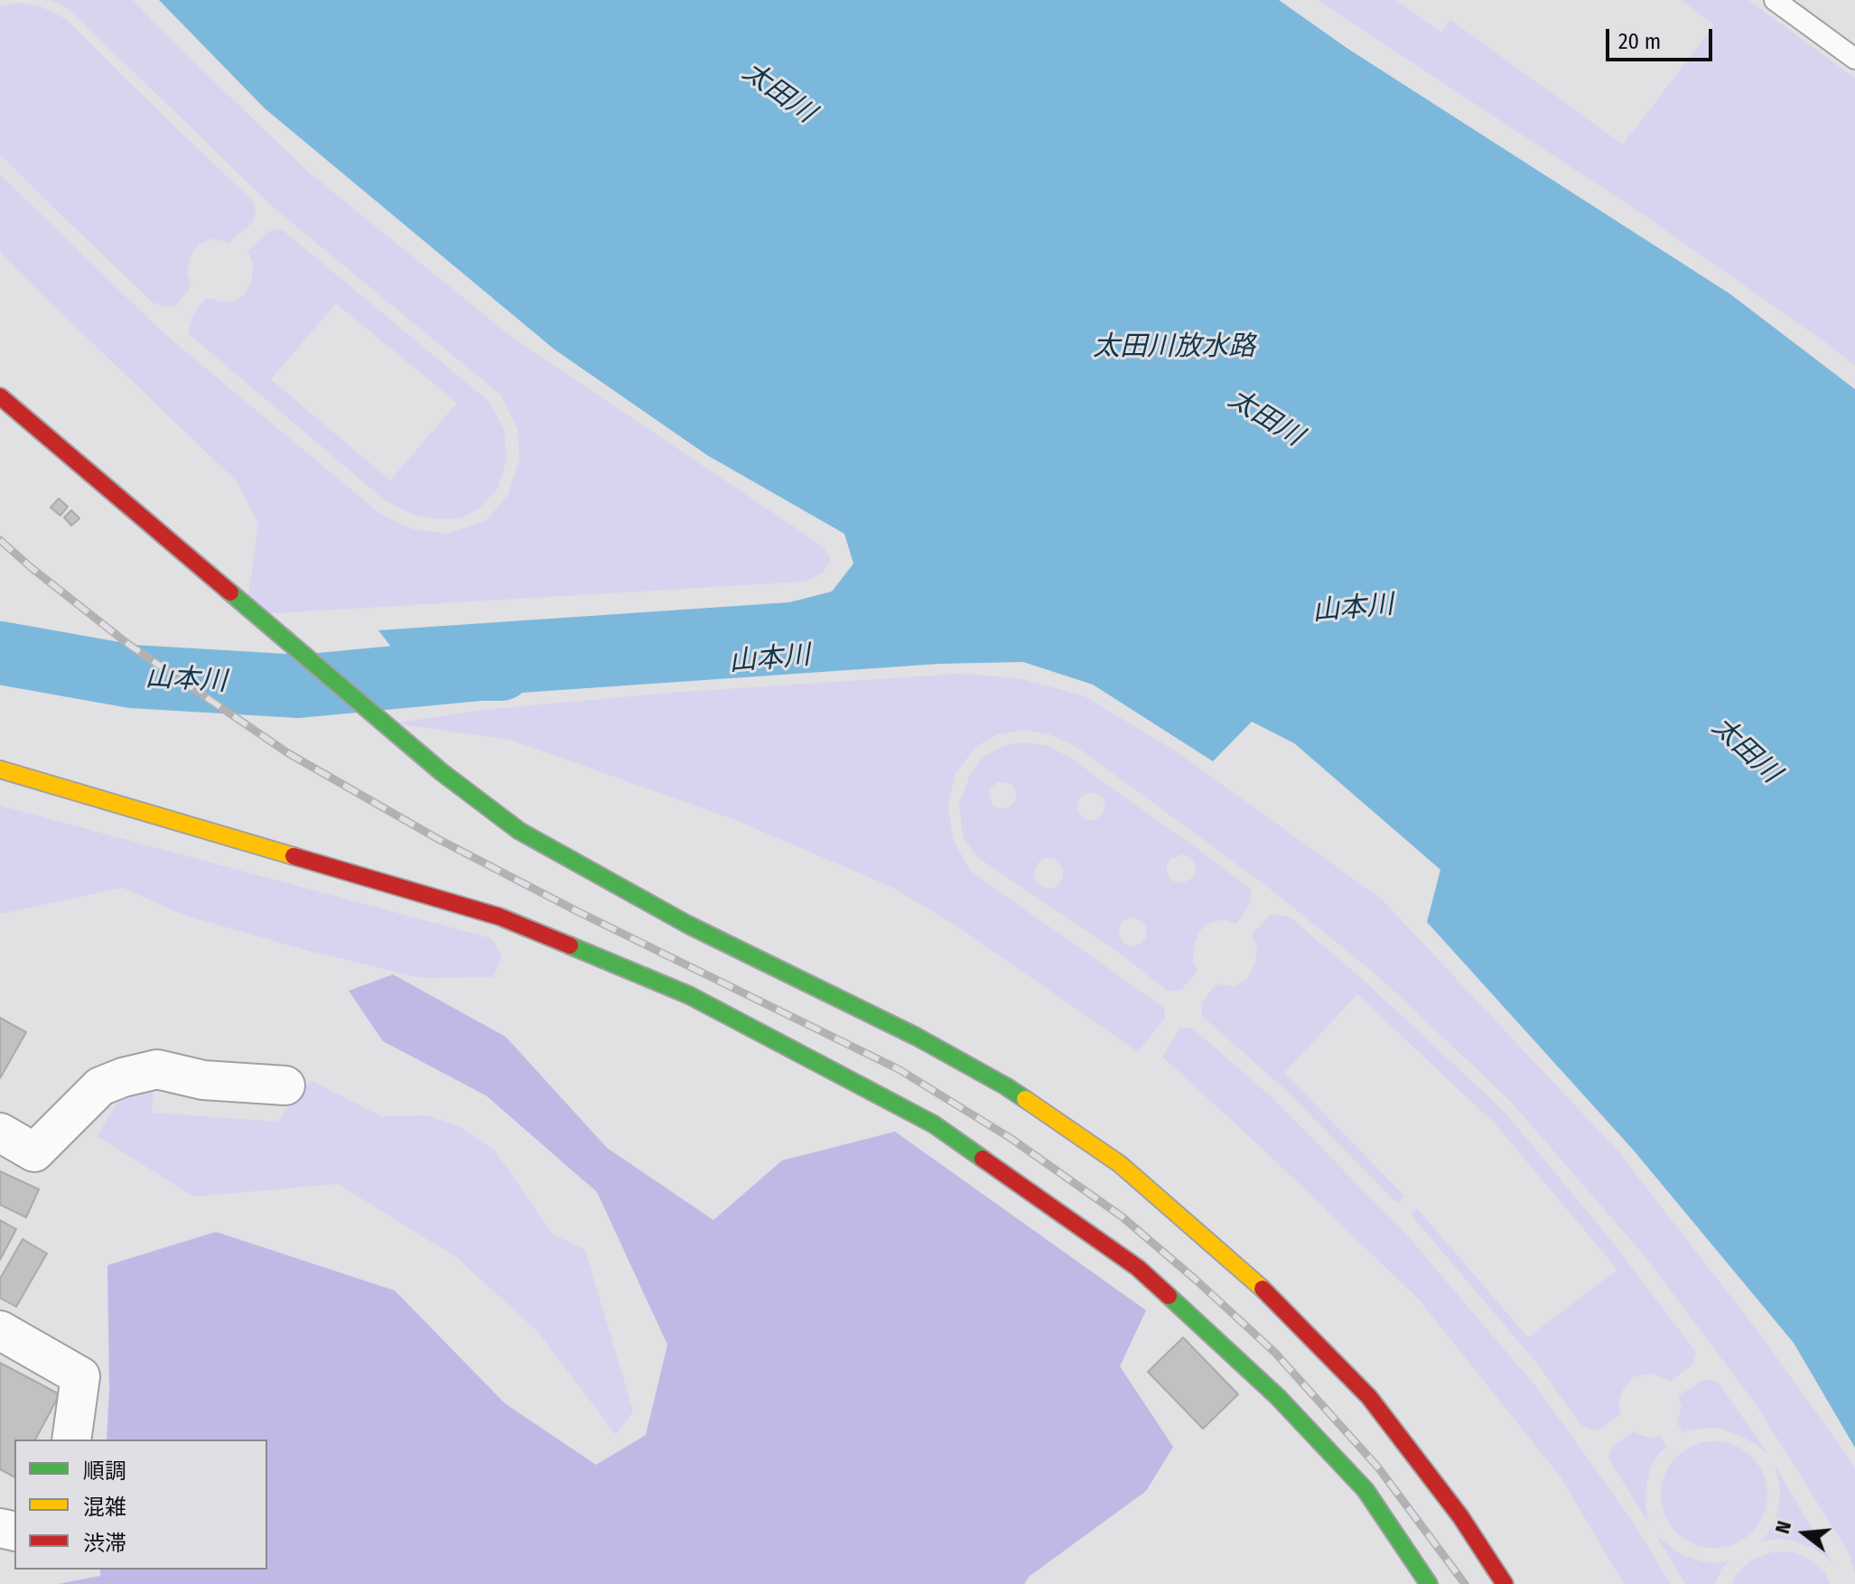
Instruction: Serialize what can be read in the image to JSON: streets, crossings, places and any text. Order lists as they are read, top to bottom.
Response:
{
  "water": ["太田川", "太田川放水路", "山本川"],
  "legend": ["順調", "混雑", "渋滞"],
  "scale_bar": "20 m",
  "north": "left"
}
